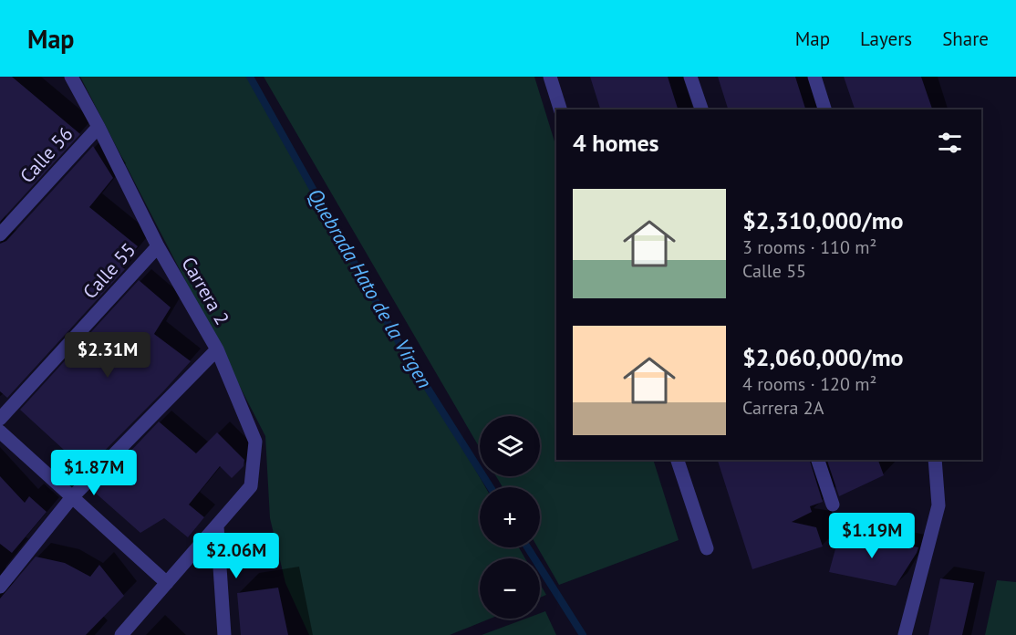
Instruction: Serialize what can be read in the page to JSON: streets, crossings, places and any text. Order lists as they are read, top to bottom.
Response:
{
  "streets": {
    "street": ["Calle 56", "Calle 55", "Carrera 2"]
  },
  "crossings": [
    ["Calle 56", "Carrera 2"],
    ["Calle 55", "Carrera 2"]
  ],
  "water": ["Quebrada Hato de la Virgen"],
  "page": {
    "header": "Map",
    "nav": ["Map", "Layers", "Share"],
    "heading": "4 homes",
    "list": [
      {
        "name": "$2,310,000/mo",
        "note": "3 rooms · 110 m² · Calle 55"
      },
      {
        "name": "$2,060,000/mo",
        "note": "4 rooms · 120 m² · Carrera 2A"
      }
    ],
    "price": [
      "$2.31M",
      "$1.87M",
      "$1.19M",
      "$2.06M"
    ],
    "map_buttons": ["+", "−"]
  }
}
